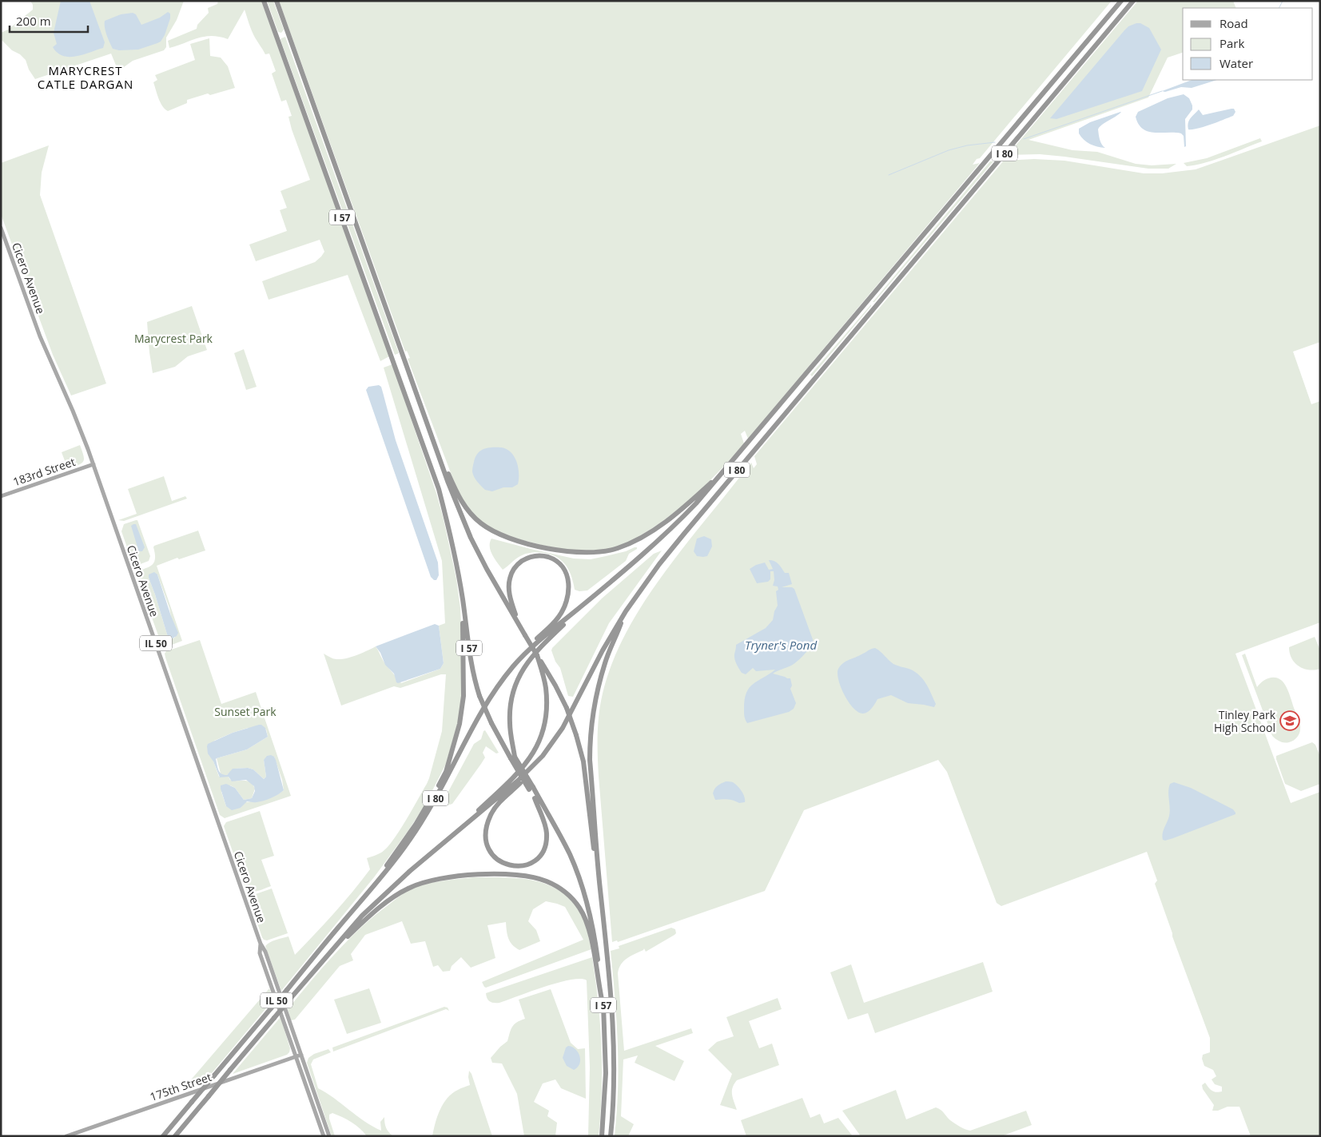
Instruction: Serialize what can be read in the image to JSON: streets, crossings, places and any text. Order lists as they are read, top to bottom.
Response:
{
  "streets": {
    "highway": ["I 80", "I 57"],
    "main road": [
      "Cicero Avenue",
      "183rd Street",
      "IL 50",
      "175th Street"
    ]
  },
  "crossings": [
    ["Cicero Avenue", "183rd Street"],
    ["Cicero Avenue", "175th Street"]
  ],
  "districts": ["MARYCREST CATLE DARGAN"],
  "water": ["Tryner's Pond"],
  "parks": ["Marycrest Park", "Sunset Park"],
  "places": {
    "school or university": ["Tinley Park High School"]
  },
  "legend": ["Road", "Park", "Water"],
  "scale_bar": "200 m"
}
